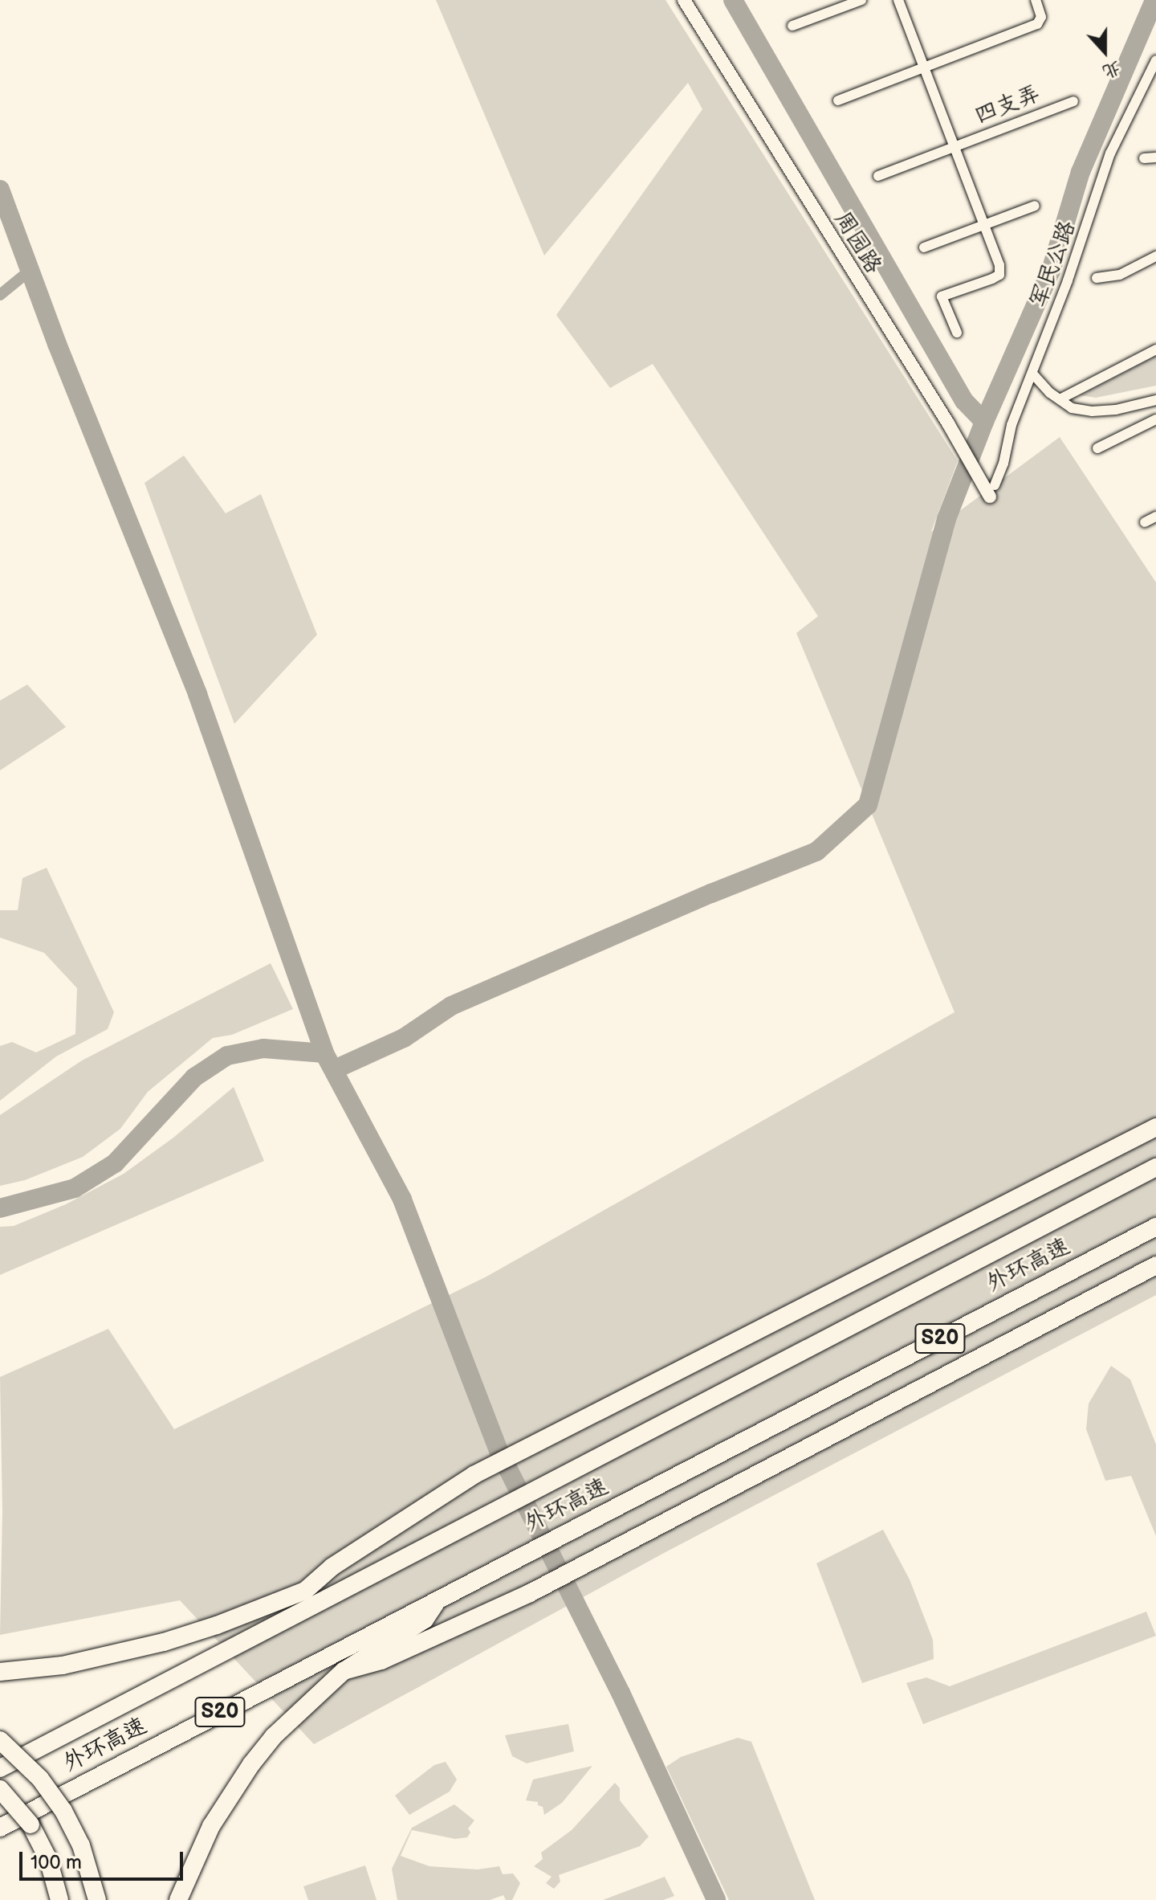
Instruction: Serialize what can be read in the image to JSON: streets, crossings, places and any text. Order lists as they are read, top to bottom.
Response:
{
  "streets": {
    "highway": ["外环高速", "S20"],
    "street": ["四支弄", "周园路", "军民公路"]
  },
  "crossings": [
    ["周园路", "军民公路"]
  ],
  "scale_bar": "100 m",
  "north": "bottom"
}
